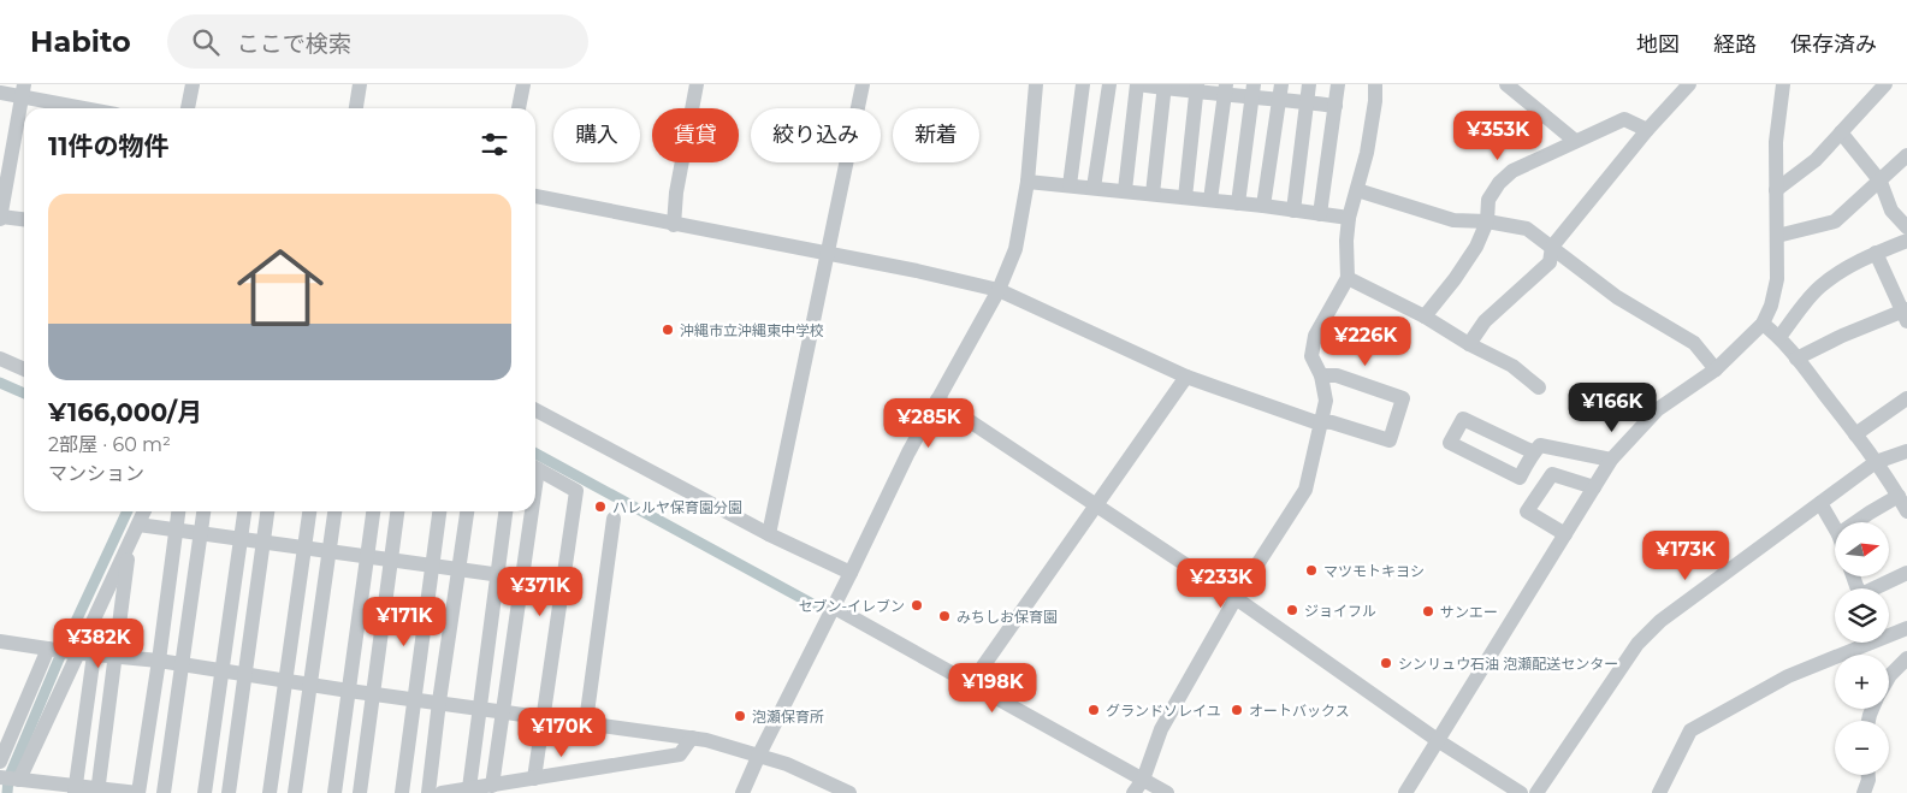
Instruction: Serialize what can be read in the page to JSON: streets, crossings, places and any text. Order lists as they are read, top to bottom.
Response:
{
  "places": [
    "沖縄市立沖縄東中学校",
    "ハレルヤ保育園分園",
    "マツモトキヨシ",
    "セブン-イレブン",
    "ジョイフル",
    "サンエー",
    "みちしお保育園",
    "シンリュウ石油 泡瀬配送センター",
    "グランドソレイユ",
    "オートバックス",
    "泡瀬保育所"
  ],
  "north": "right",
  "page": {
    "header": "Habito",
    "search": "ここで検索",
    "nav": ["地図", "経路", "保存済み"],
    "chip": [
      "購入",
      "賃貸",
      "絞り込み",
      "新着"
    ],
    "heading": "11件の物件",
    "price": [
      "¥353K",
      "¥226K",
      "¥166K",
      "¥285K",
      "¥173K",
      "¥233K",
      "¥371K",
      "¥171K",
      "¥382K",
      "¥198K",
      "¥170K"
    ],
    "list": [
      {
        "name": "¥166,000/月",
        "note": "2部屋 · 60 m² · マンション"
      }
    ],
    "map_buttons": ["+", "−"]
  }
}
